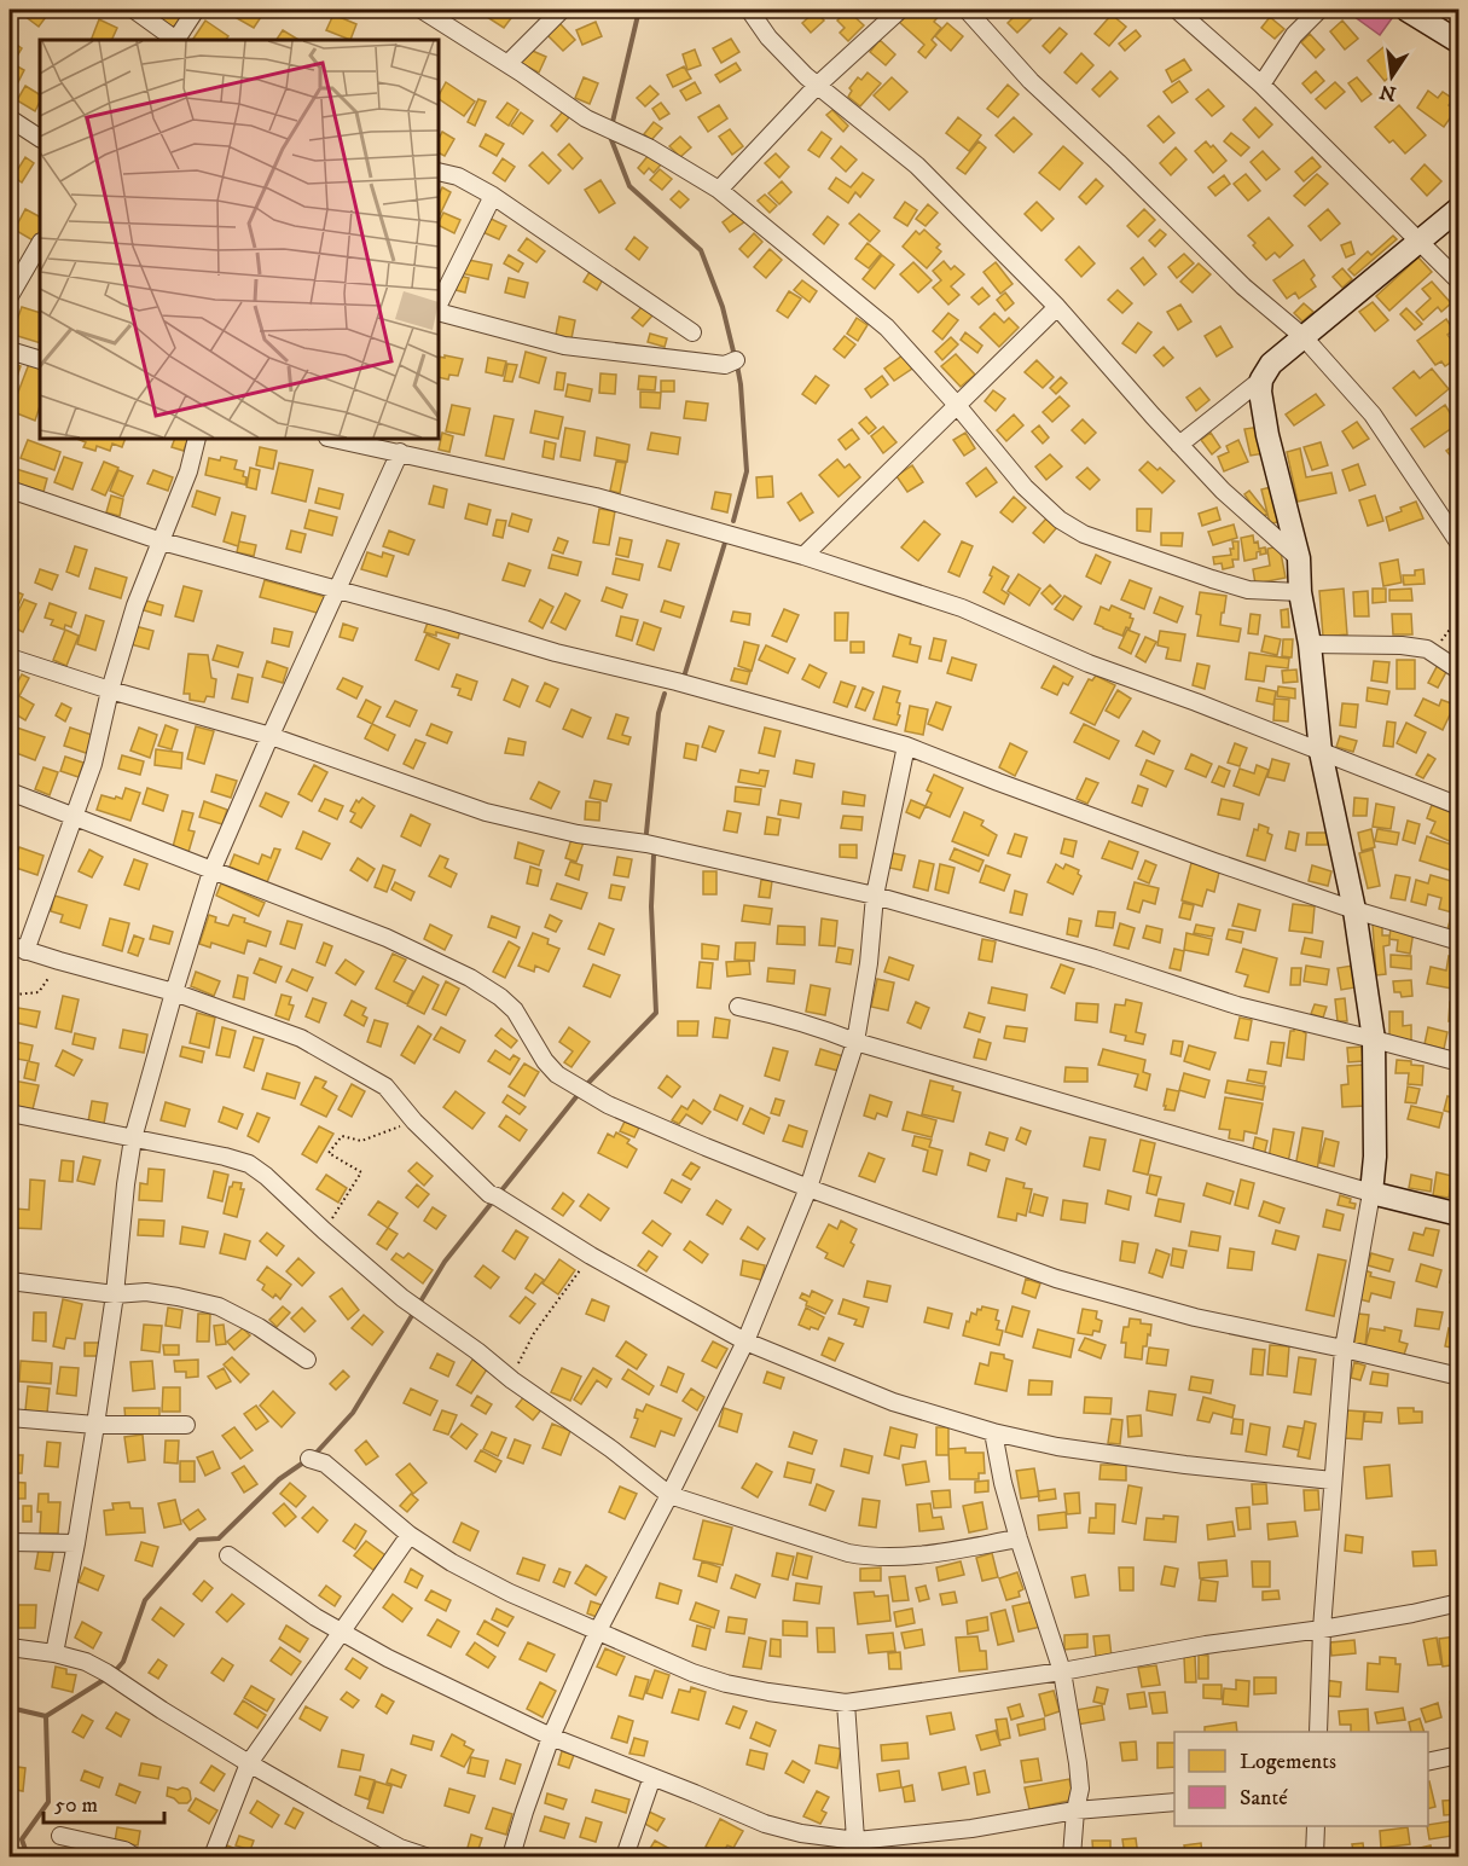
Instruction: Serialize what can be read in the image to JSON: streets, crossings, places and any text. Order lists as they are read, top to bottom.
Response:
{
  "legend": ["Logements", "Santé"],
  "scale_bar": "50 m",
  "north": "bottom"
}
